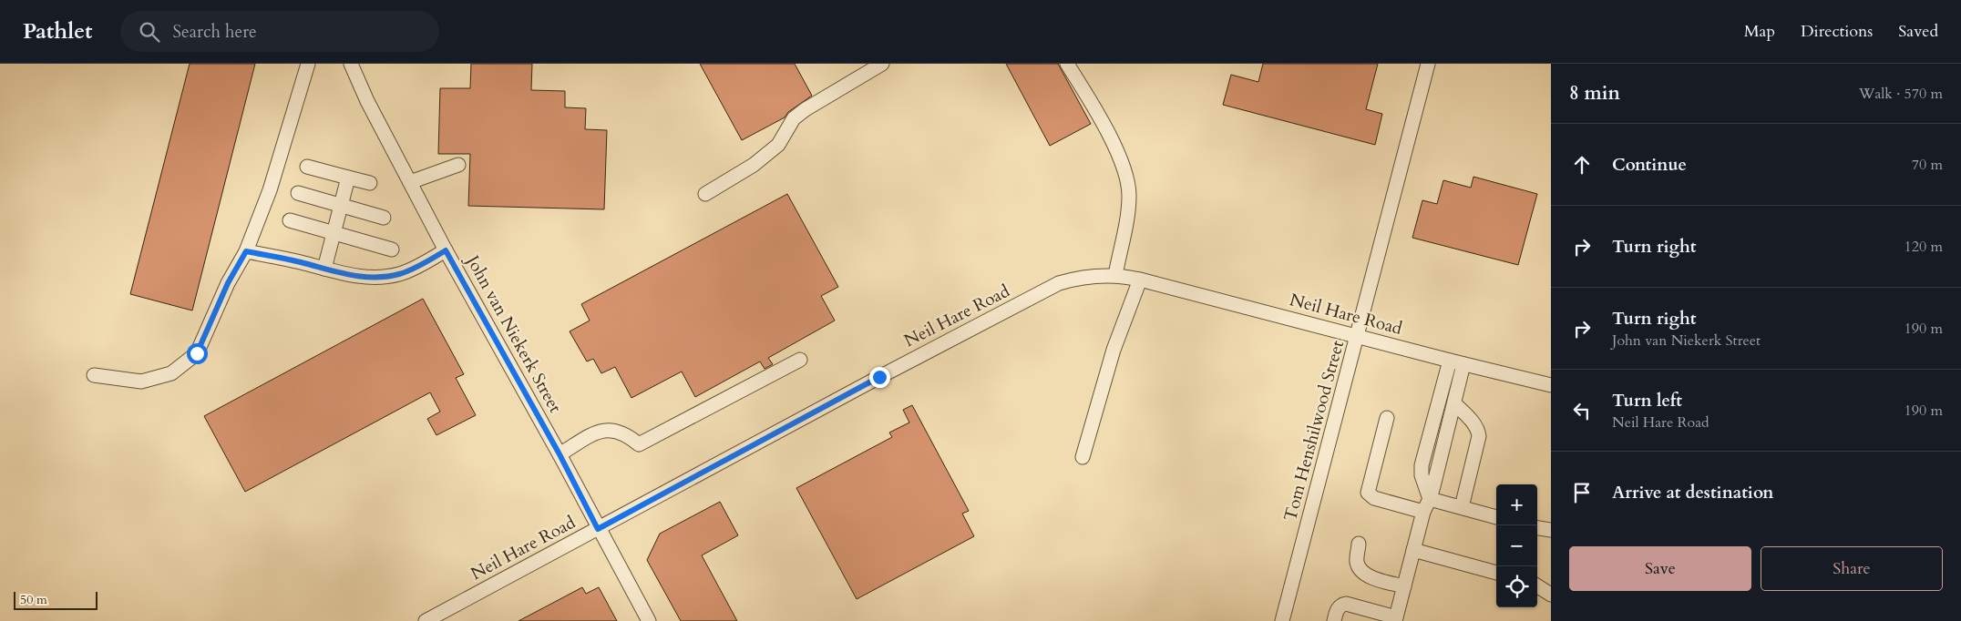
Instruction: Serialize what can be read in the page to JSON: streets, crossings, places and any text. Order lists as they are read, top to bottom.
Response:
{
  "streets": {
    "street": ["Neil Hare Road", "John van Niekerk Street", "Tom Henshilwood Street"]
  },
  "crossings": [
    ["Neil Hare Road", "John van Niekerk Street"],
    ["Neil Hare Road", "Tom Henshilwood Street"]
  ],
  "scale_bar": "50 m",
  "page": {
    "header": "Pathlet",
    "search": "Search here",
    "nav": ["Map", "Directions", "Saved"],
    "heading": ["8 min", "Walk · 570 m"],
    "list": [
      ["Continue", "70 m"],
      ["Turn right", "120 m"],
      ["Turn right", "John van Niekerk Street", "190 m"],
      ["Turn left", "Neil Hare Road", "190 m"],
      "Arrive at destination"
    ],
    "map_buttons": ["+", "−"],
    "buttons": ["Save", "Share"],
    "scale": "50 m"
  }
}
